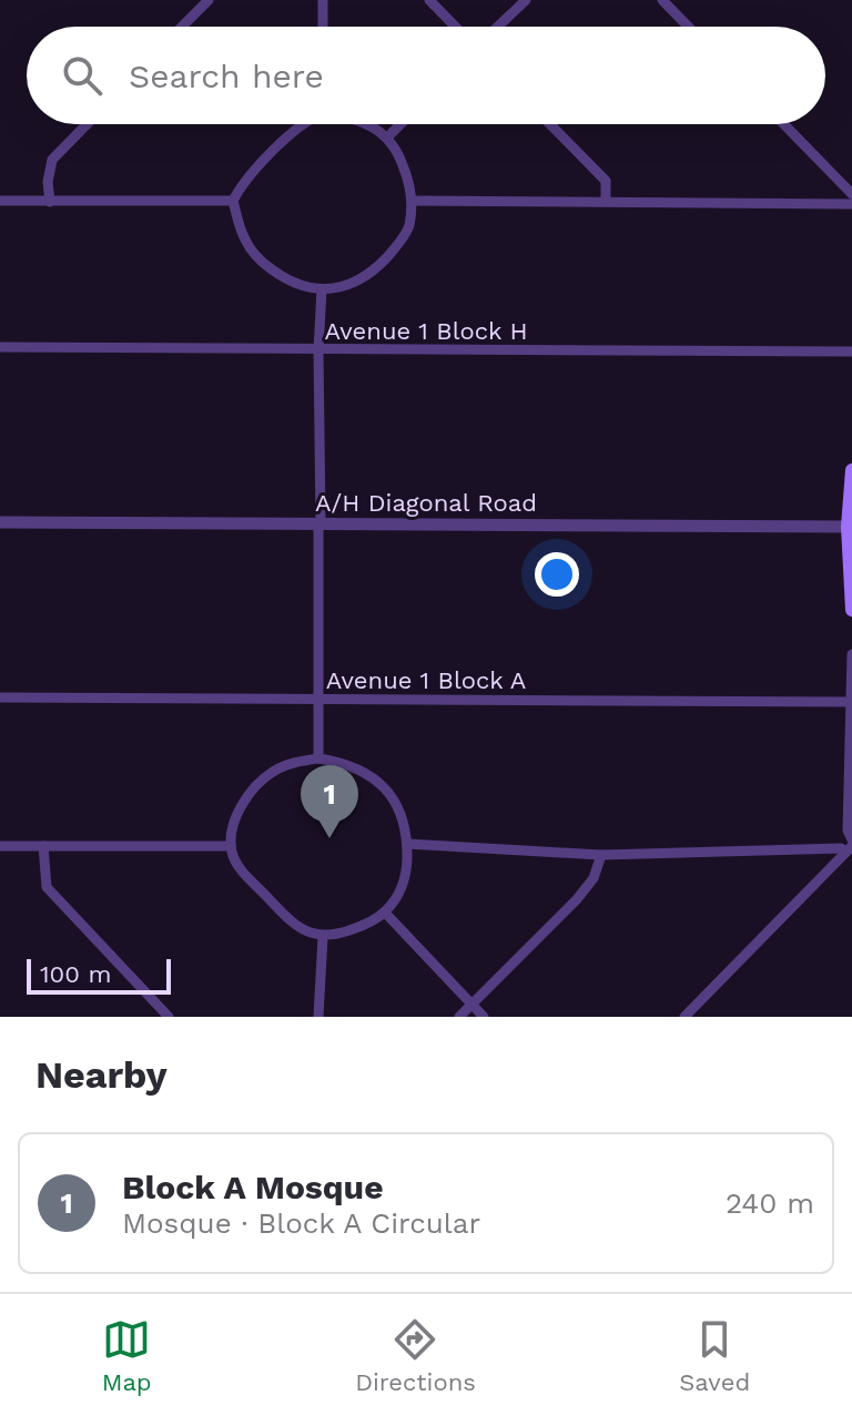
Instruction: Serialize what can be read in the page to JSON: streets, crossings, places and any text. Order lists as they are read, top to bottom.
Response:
{
  "streets": {
    "street": ["Avenue 1 Block H", "A/H Diagonal Road", "Avenue 1 Block A"]
  },
  "scale_bar": "100 m",
  "page": {
    "search": "Search here",
    "pins": "1",
    "scale": "100 m",
    "heading": "Nearby",
    "list": [
      {
        "mark": "1",
        "name": "Block A Mosque",
        "note": "Mosque · Block A Circular",
        "value": "240 m"
      }
    ],
    "nav": ["Map", "Directions", "Saved"]
  }
}
